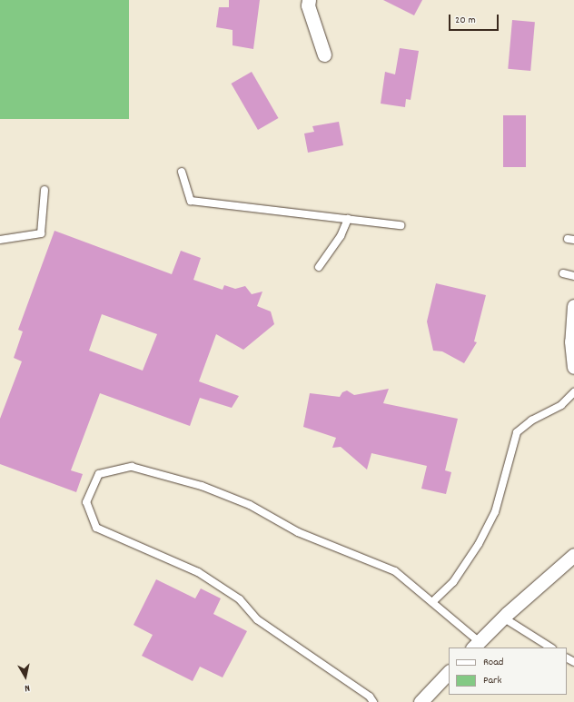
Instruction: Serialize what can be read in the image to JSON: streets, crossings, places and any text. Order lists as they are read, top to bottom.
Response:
{
  "legend": ["Road", "Park"],
  "scale_bar": "20 m",
  "north": "bottom"
}
